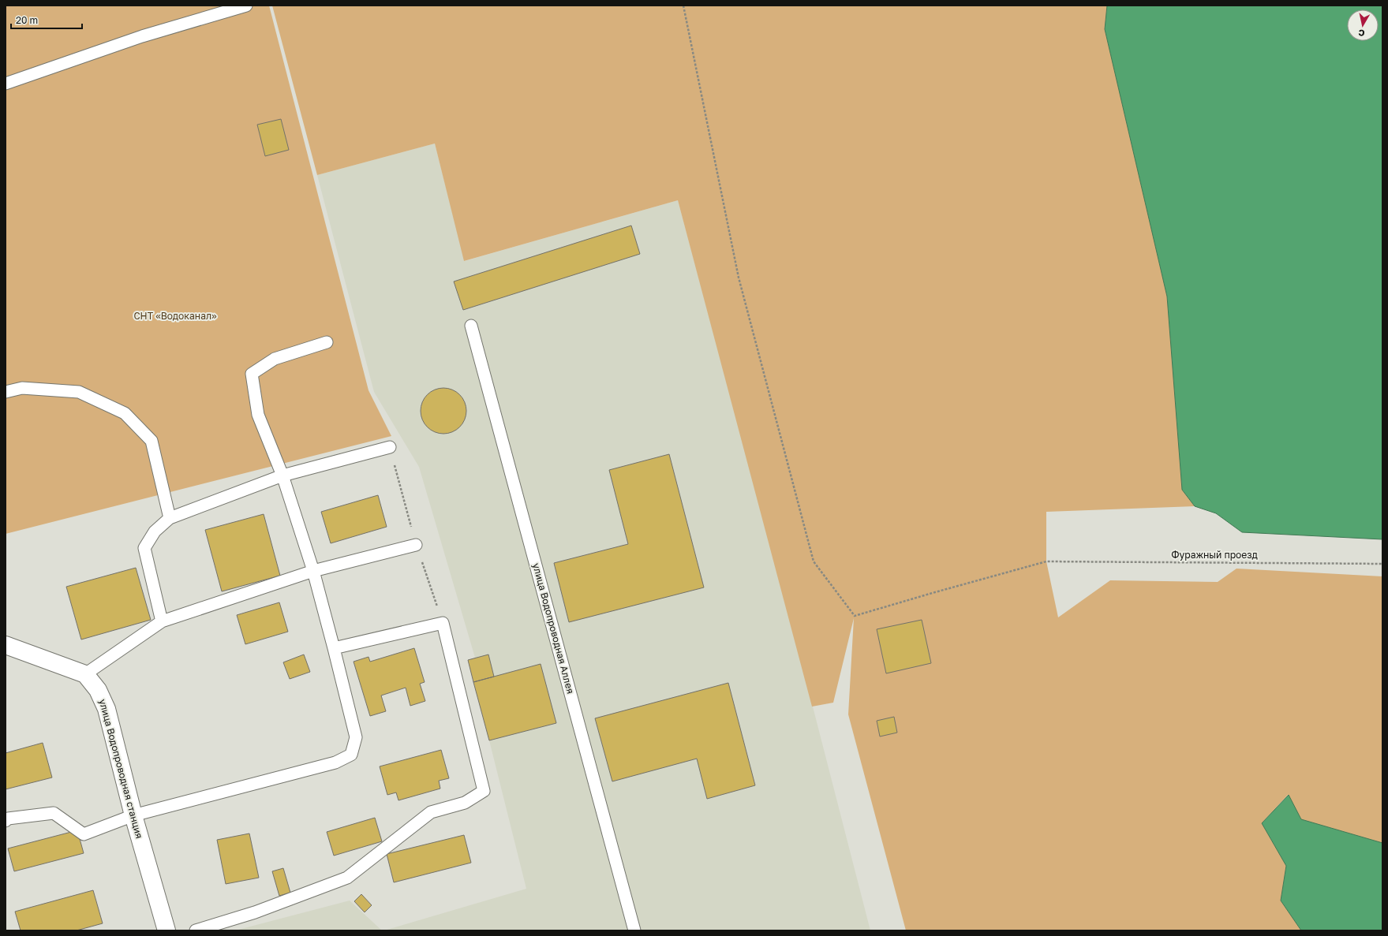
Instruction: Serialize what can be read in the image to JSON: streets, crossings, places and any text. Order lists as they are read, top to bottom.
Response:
{
  "streets": {
    "street": ["улица Водопроводная станция"],
    "lane": ["улица Водопроводная Аллея"],
    "path": ["Фуражный проезд"]
  },
  "parks": ["СНТ «Водоканал»"],
  "scale_bar": "20 m",
  "north": "bottom"
}
